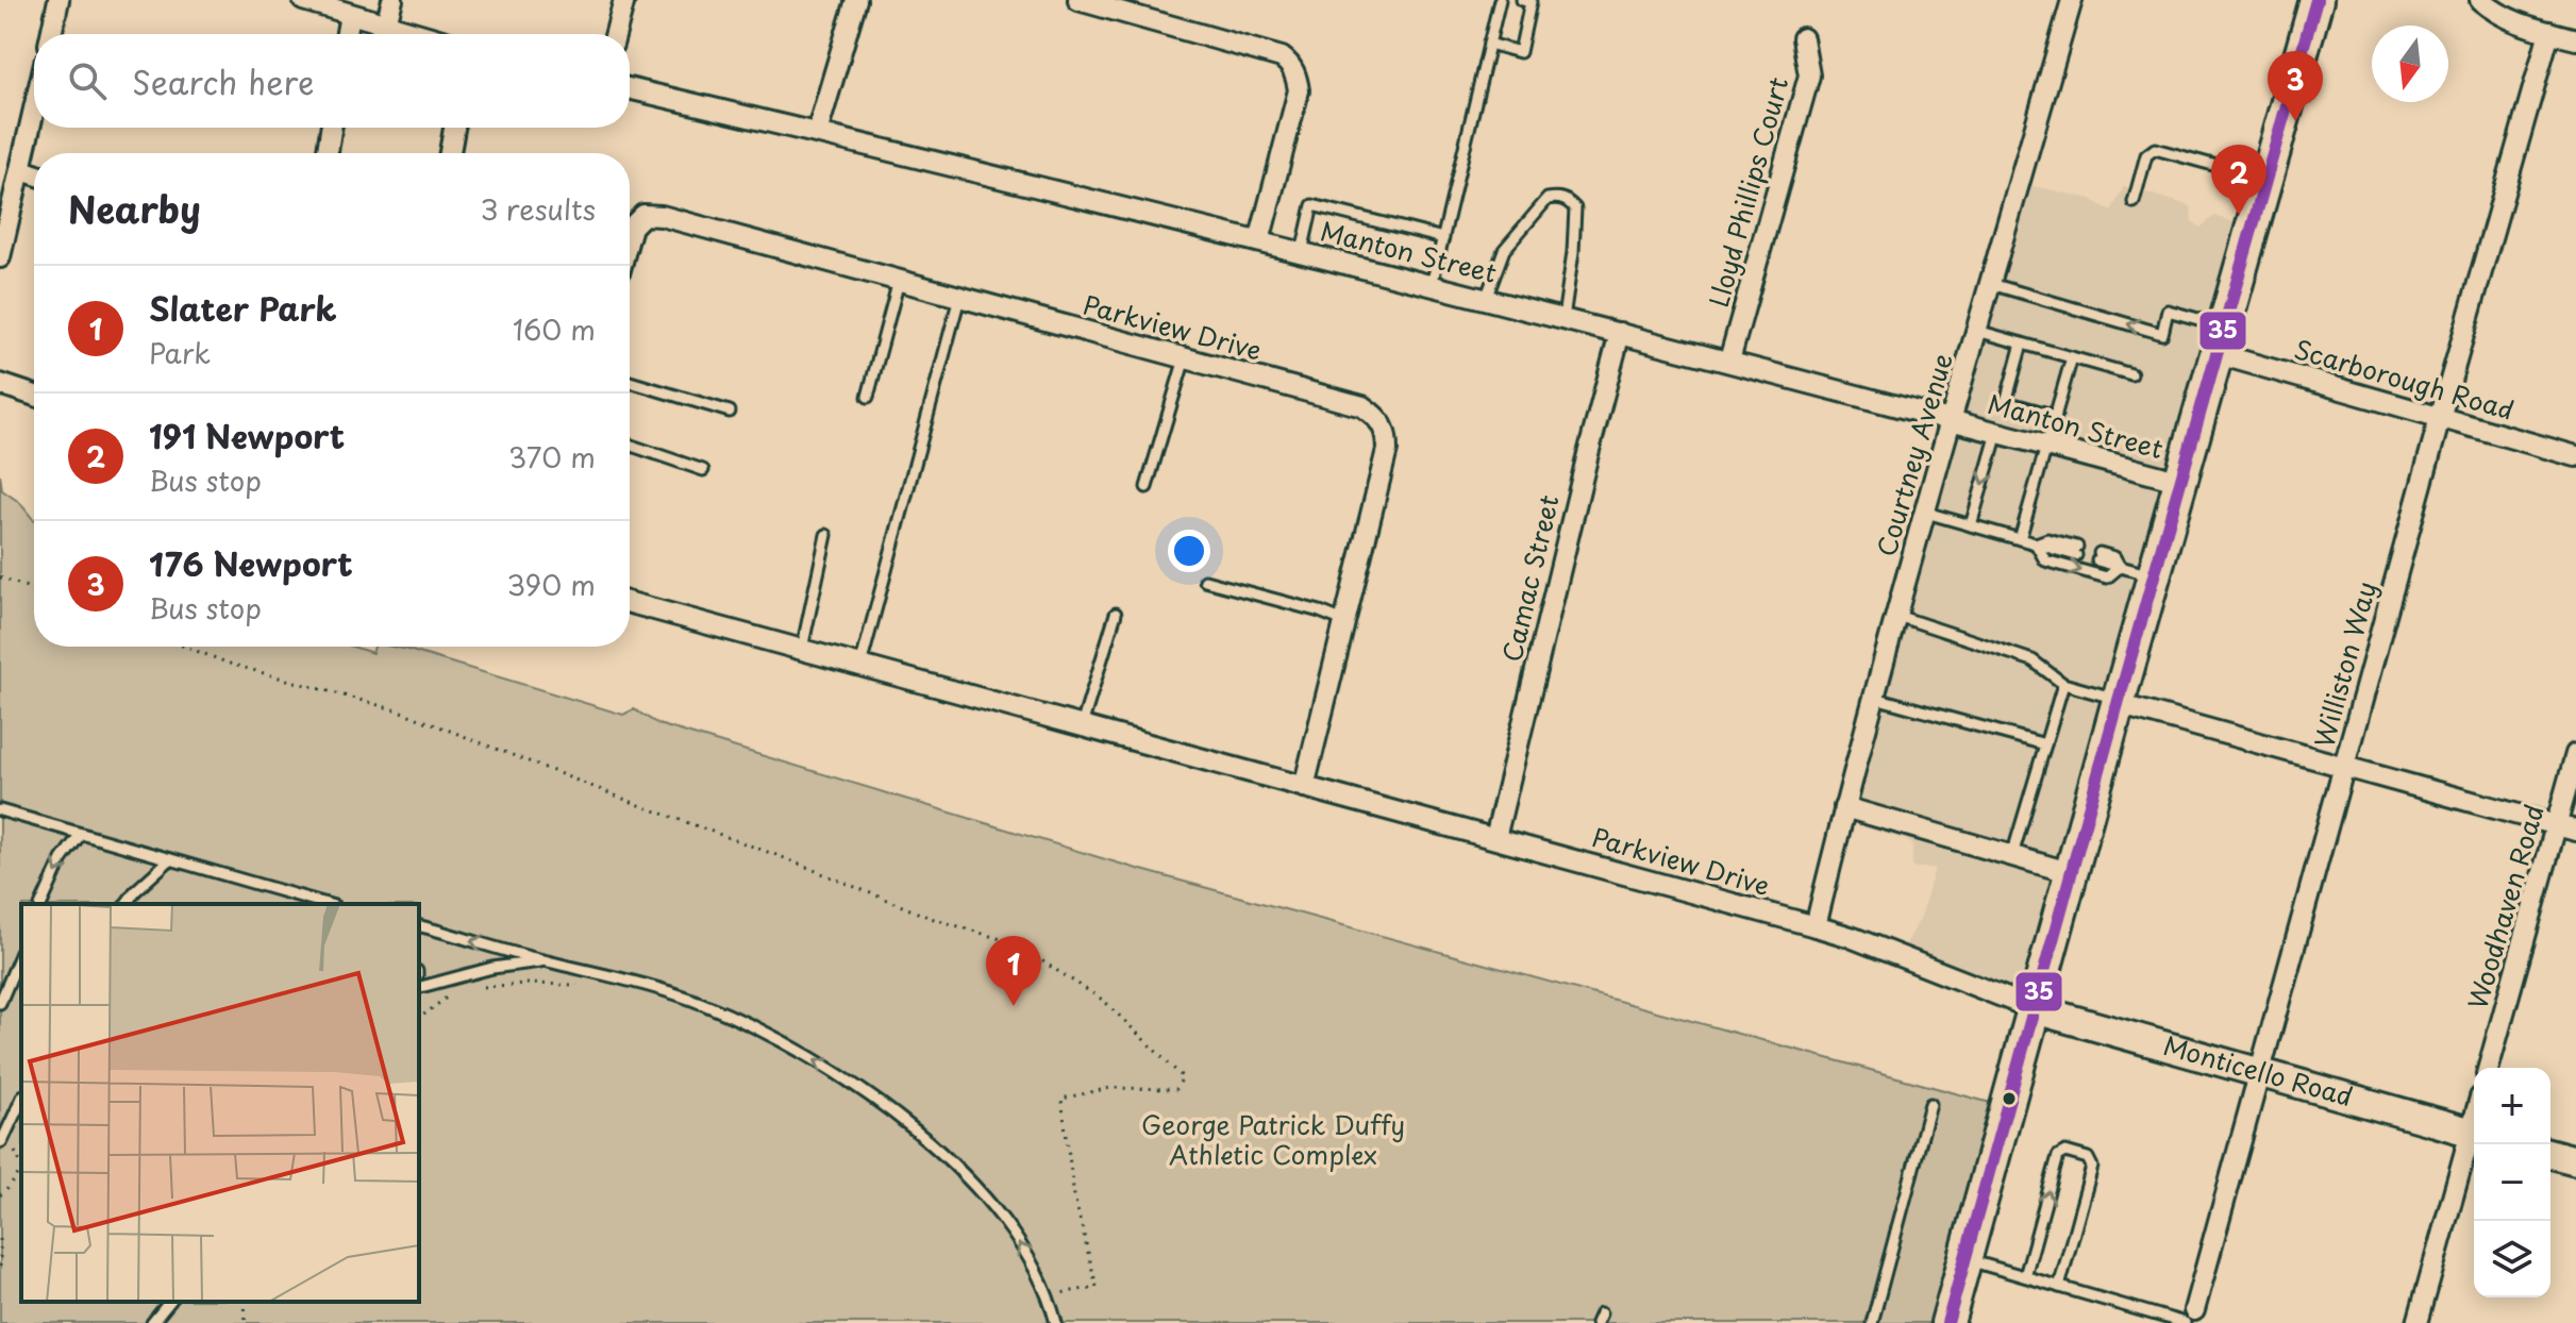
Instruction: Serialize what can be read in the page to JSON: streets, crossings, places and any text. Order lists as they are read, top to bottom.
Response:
{
  "streets": {
    "street": [
      "Lloyd Phillips Court",
      "Manton Street",
      "Parkview Drive",
      "Scarborough Road",
      "Courtney Avenue",
      "Camac Street",
      "Williston Way",
      "Woodhaven Road",
      "Monticello Road"
    ]
  },
  "crossings": [
    ["Lloyd Phillips Court", "Manton Street"],
    ["Manton Street", "Courtney Avenue"],
    ["Manton Street", "Camac Street"],
    ["Parkview Drive", "Courtney Avenue"],
    ["Parkview Drive", "Camac Street"],
    ["Parkview Drive", "Monticello Road"],
    ["Scarborough Road", "Williston Way"],
    ["Williston Way", "Monticello Road"]
  ],
  "parks": ["George Patrick Duffy Athletic Complex"],
  "lines": ["transit line 35"],
  "north": "bottom",
  "page": {
    "search": "Search here",
    "pins": ["3", "2", "1"],
    "heading": ["Nearby", "3 results"],
    "list": [
      {
        "mark": "1",
        "name": "Slater Park",
        "note": "Park",
        "value": "160 m"
      },
      {
        "mark": "2",
        "name": "191 Newport",
        "note": "Bus stop",
        "value": "370 m"
      },
      {
        "mark": "3",
        "name": "176 Newport",
        "note": "Bus stop",
        "value": "390 m"
      }
    ],
    "map_buttons": ["+", "−"]
  }
}
